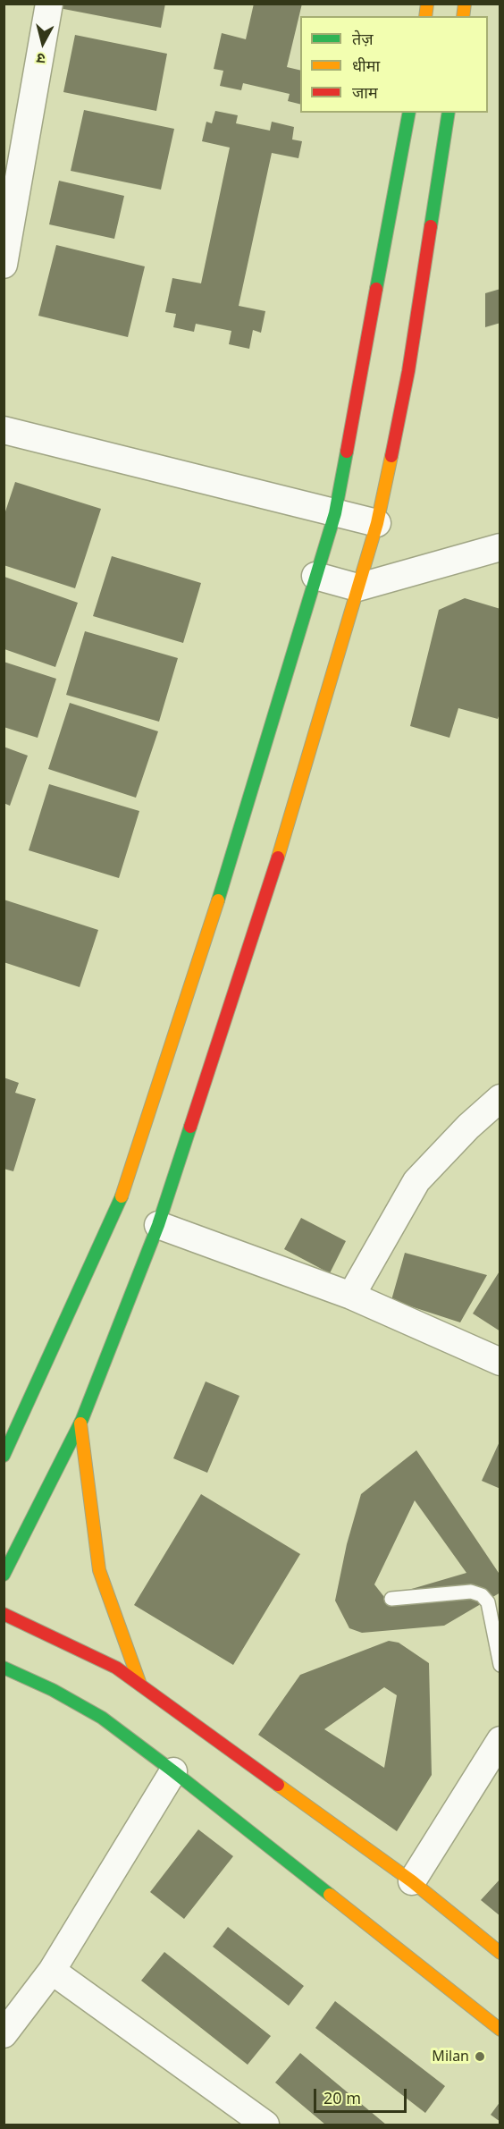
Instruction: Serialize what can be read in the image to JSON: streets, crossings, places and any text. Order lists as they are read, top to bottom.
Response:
{
  "places": ["Milan"],
  "legend": ["तेज़", "धीमा", "जाम"],
  "scale_bar": "20 m",
  "north": "bottom"
}
